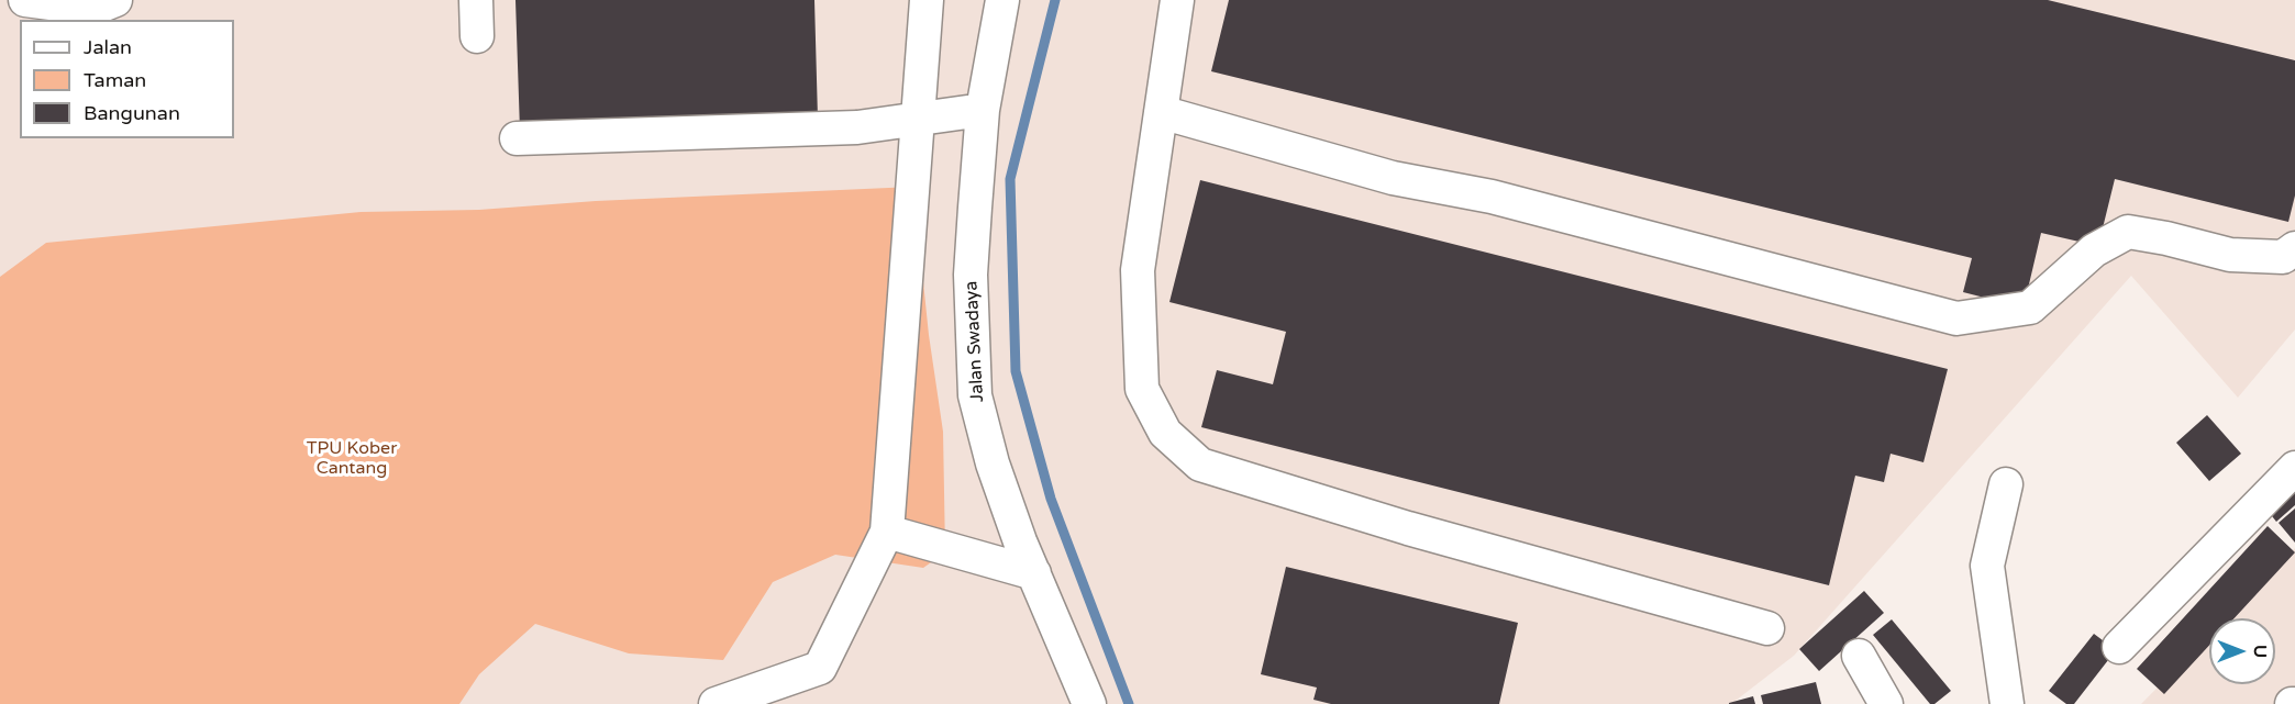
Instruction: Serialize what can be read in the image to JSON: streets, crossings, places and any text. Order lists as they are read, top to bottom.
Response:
{
  "streets": {
    "street": ["Jalan Swadaya"]
  },
  "parks": ["TPU Kober Cantang"],
  "legend": ["Jalan", "Taman", "Bangunan"],
  "north": "right"
}
